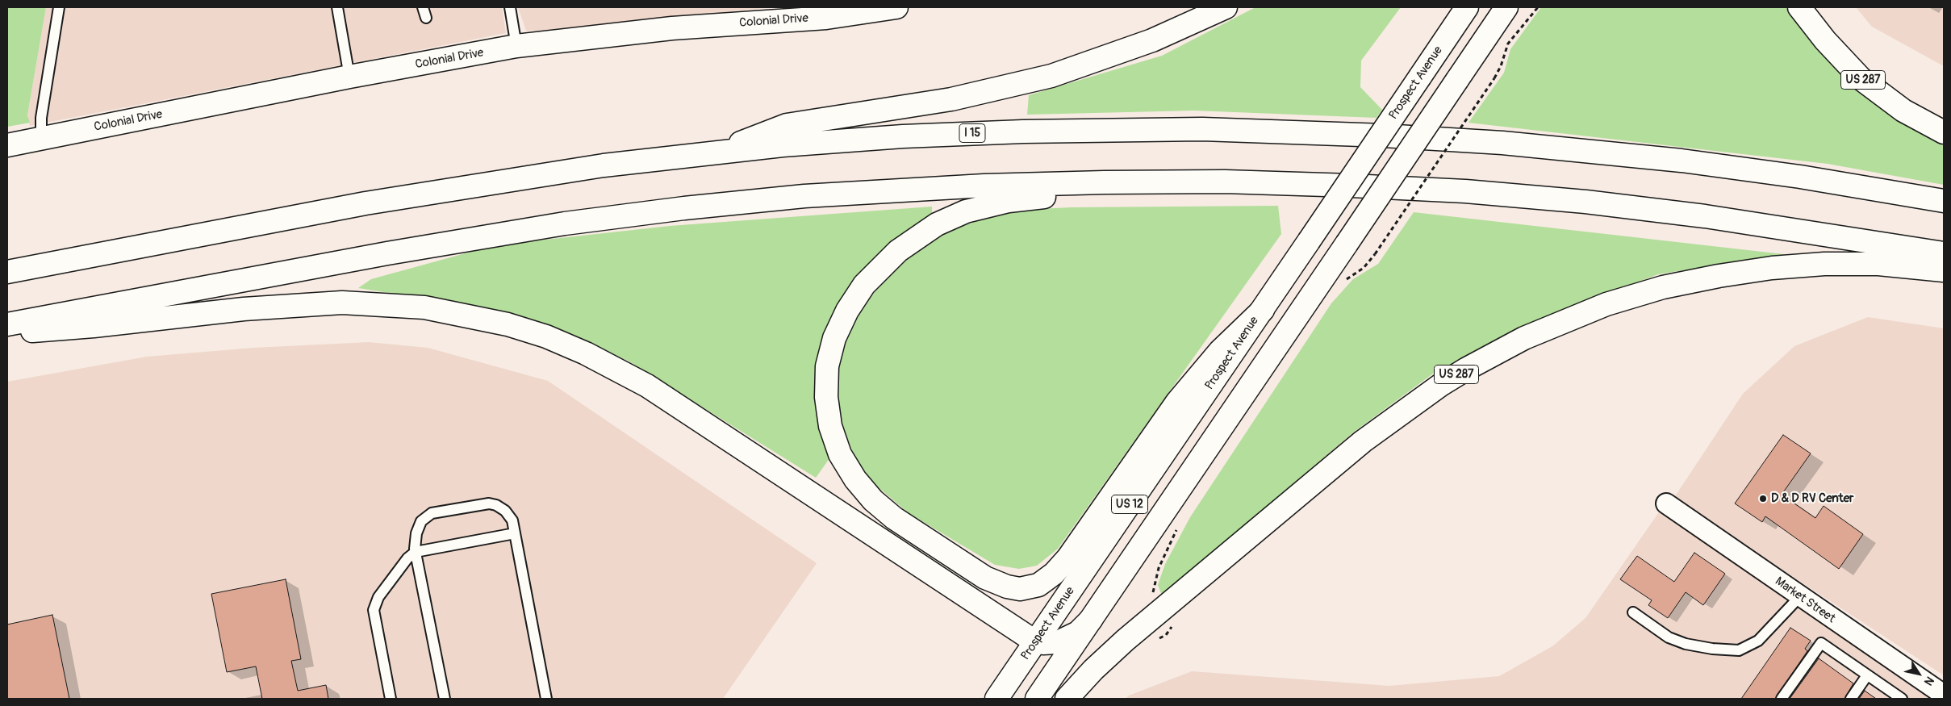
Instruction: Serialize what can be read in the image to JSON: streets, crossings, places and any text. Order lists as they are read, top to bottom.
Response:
{
  "streets": {
    "main road": [
      "Colonial Drive",
      "US 287",
      "Prospect Avenue",
      "I 15",
      "US 12"
    ],
    "street": ["Market Street"]
  },
  "places": ["D & D RV Center"],
  "north": "bottom right"
}
